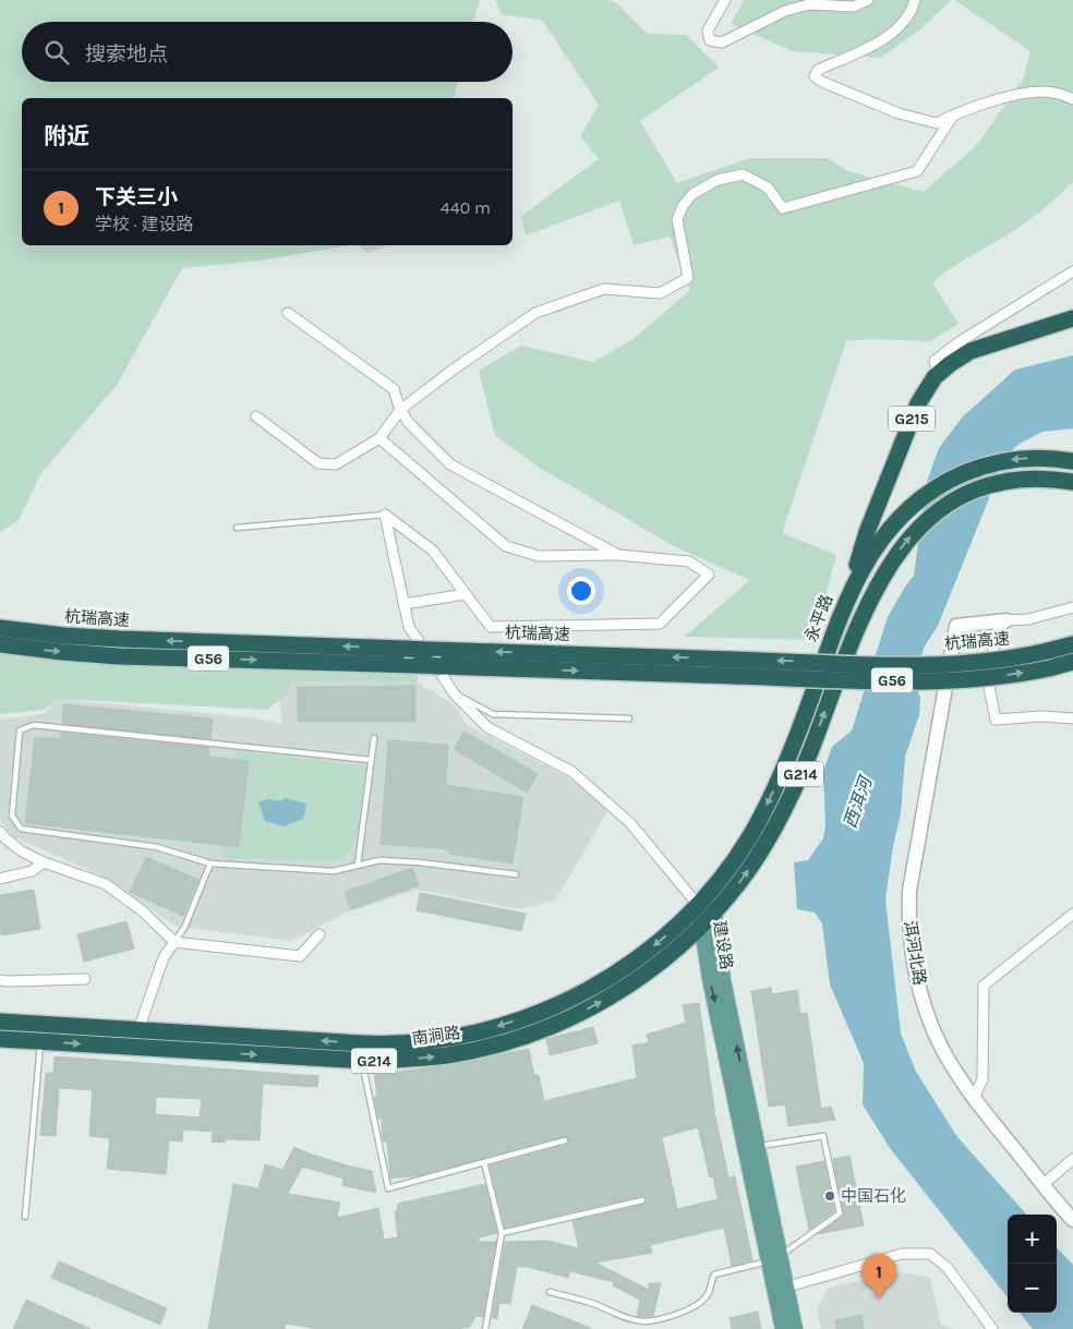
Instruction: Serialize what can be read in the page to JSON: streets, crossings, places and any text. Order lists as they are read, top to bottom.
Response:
{
  "streets": {
    "highway": [
      "G215",
      "杭瑞高速",
      "永平路",
      "G56",
      "G214",
      "南涧路"
    ],
    "main road": ["建设路"],
    "street": ["洱河北路"]
  },
  "crossings": [
    ["G215", "永平路"],
    ["永平路", "建设路"],
    ["永平路", "南涧路"],
    ["G214", "建设路"],
    ["G214", "南涧路"],
    ["建设路", "南涧路"]
  ],
  "water": ["西洱河"],
  "places": ["中国石化"],
  "page": {
    "search": "搜索地点",
    "heading": "附近",
    "list": [
      {
        "mark": "1",
        "name": "下关三小",
        "note": "学校 · 建设路",
        "value": "440 m"
      }
    ],
    "map_buttons": ["+", "−"],
    "pins": "1"
  }
}
